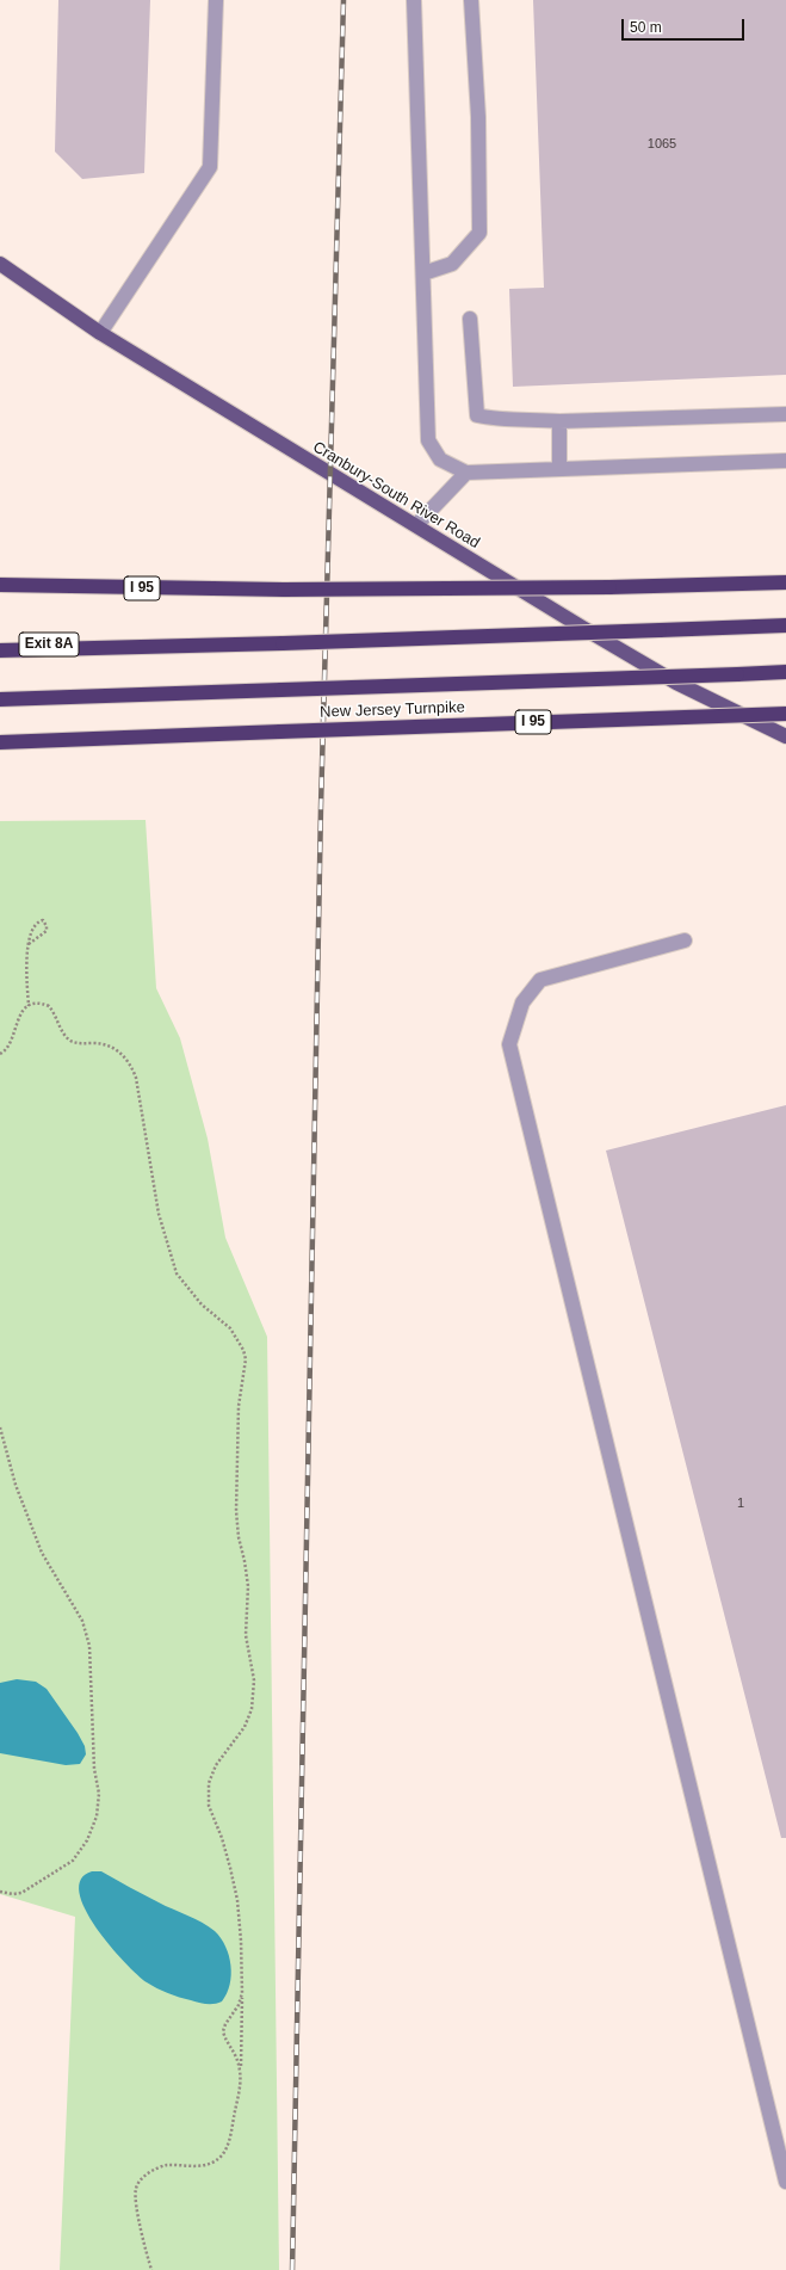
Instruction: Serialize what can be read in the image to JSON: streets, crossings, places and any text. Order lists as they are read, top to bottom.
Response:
{
  "streets": {
    "highway": ["I 95", "Exit 8A", "New Jersey Turnpike"],
    "main road": ["Cranbury-South River Road"]
  },
  "house_numbers": ["1065", "1"],
  "scale_bar": "50 m"
}
